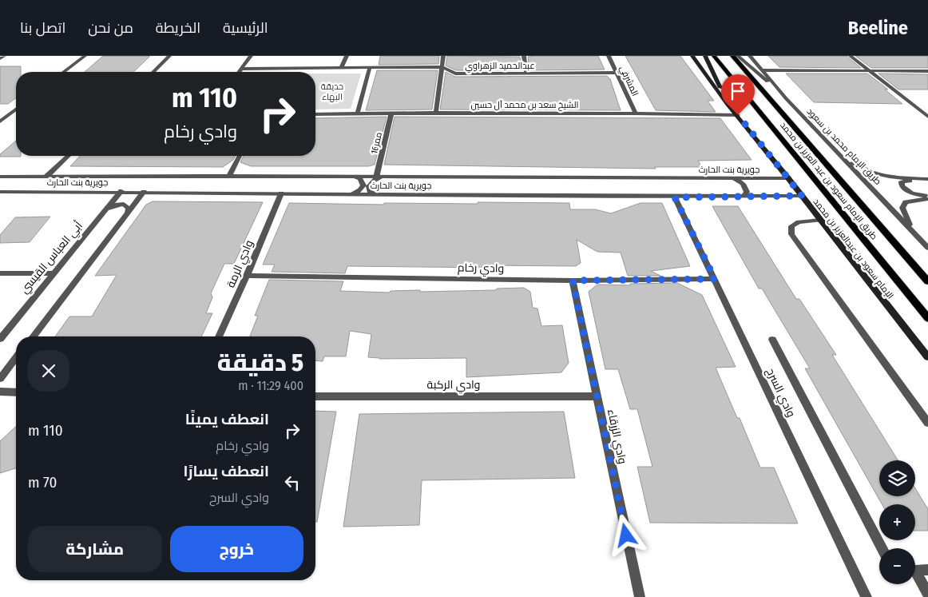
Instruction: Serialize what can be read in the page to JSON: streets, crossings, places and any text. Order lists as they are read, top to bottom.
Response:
{
  "streets": {
    "main road": ["طريق الإمام سعود بن عبد العزيز بن محمد", "الإمام سعود بن عبدالعزيز بن محمد"],
    "street": [
      "عبدالحميد الزهراوي",
      "المشرفي",
      "الشيخ سعد بن محمد آل حسين",
      "ممر16",
      "طريق الإمام محمد بن سعود",
      "جويرية بنت الحارث",
      "أبي العباس القيسي",
      "وادي الرمة",
      "وادي رخام",
      "وادي الركبة",
      "وادي السرح",
      "وادي الزرقاء"
    ]
  },
  "crossings": [
    ["عبدالحميد الزهراوي", "المشرفي"],
    ["المشرفي", "الشيخ سعد بن محمد آل حسين"],
    ["الشيخ سعد بن محمد آل حسين", "ممر16"],
    ["الشيخ سعد بن محمد آل حسين", "الإمام سعود بن عبدالعزيز بن محمد"],
    ["ممر16", "جويرية بنت الحارث"],
    ["جويرية بنت الحارث", "الإمام سعود بن عبدالعزيز بن محمد"],
    ["جويرية بنت الحارث", "أبي العباس القيسي"],
    ["جويرية بنت الحارث", "وادي الرمة"],
    ["جويرية بنت الحارث", "وادي السرح"],
    ["وادي الرمة", "وادي رخام"],
    ["وادي رخام", "وادي السرح"],
    ["وادي رخام", "وادي الزرقاء"],
    ["وادي الركبة", "وادي الزرقاء"]
  ],
  "parks": ["حديقة البهاء"],
  "page": {
    "header": "Beeline",
    "nav": [
      "الرئيسية",
      "الخريطة",
      "من نحن",
      "اتصل بنا"
    ],
    "turn": ["110 m", "وادي رخام"],
    "heading": ["5 دقيقة", "400 m · 11:29"],
    "list": [
      {
        "name": "انعطف يمينًا",
        "note": "وادي رخام",
        "value": "110 m"
      },
      {
        "name": "انعطف يسارًا",
        "note": "وادي السرح",
        "value": "70 m"
      }
    ],
    "map_buttons": ["+", "−"],
    "buttons": ["خروج", "مشاركة"]
  }
}
